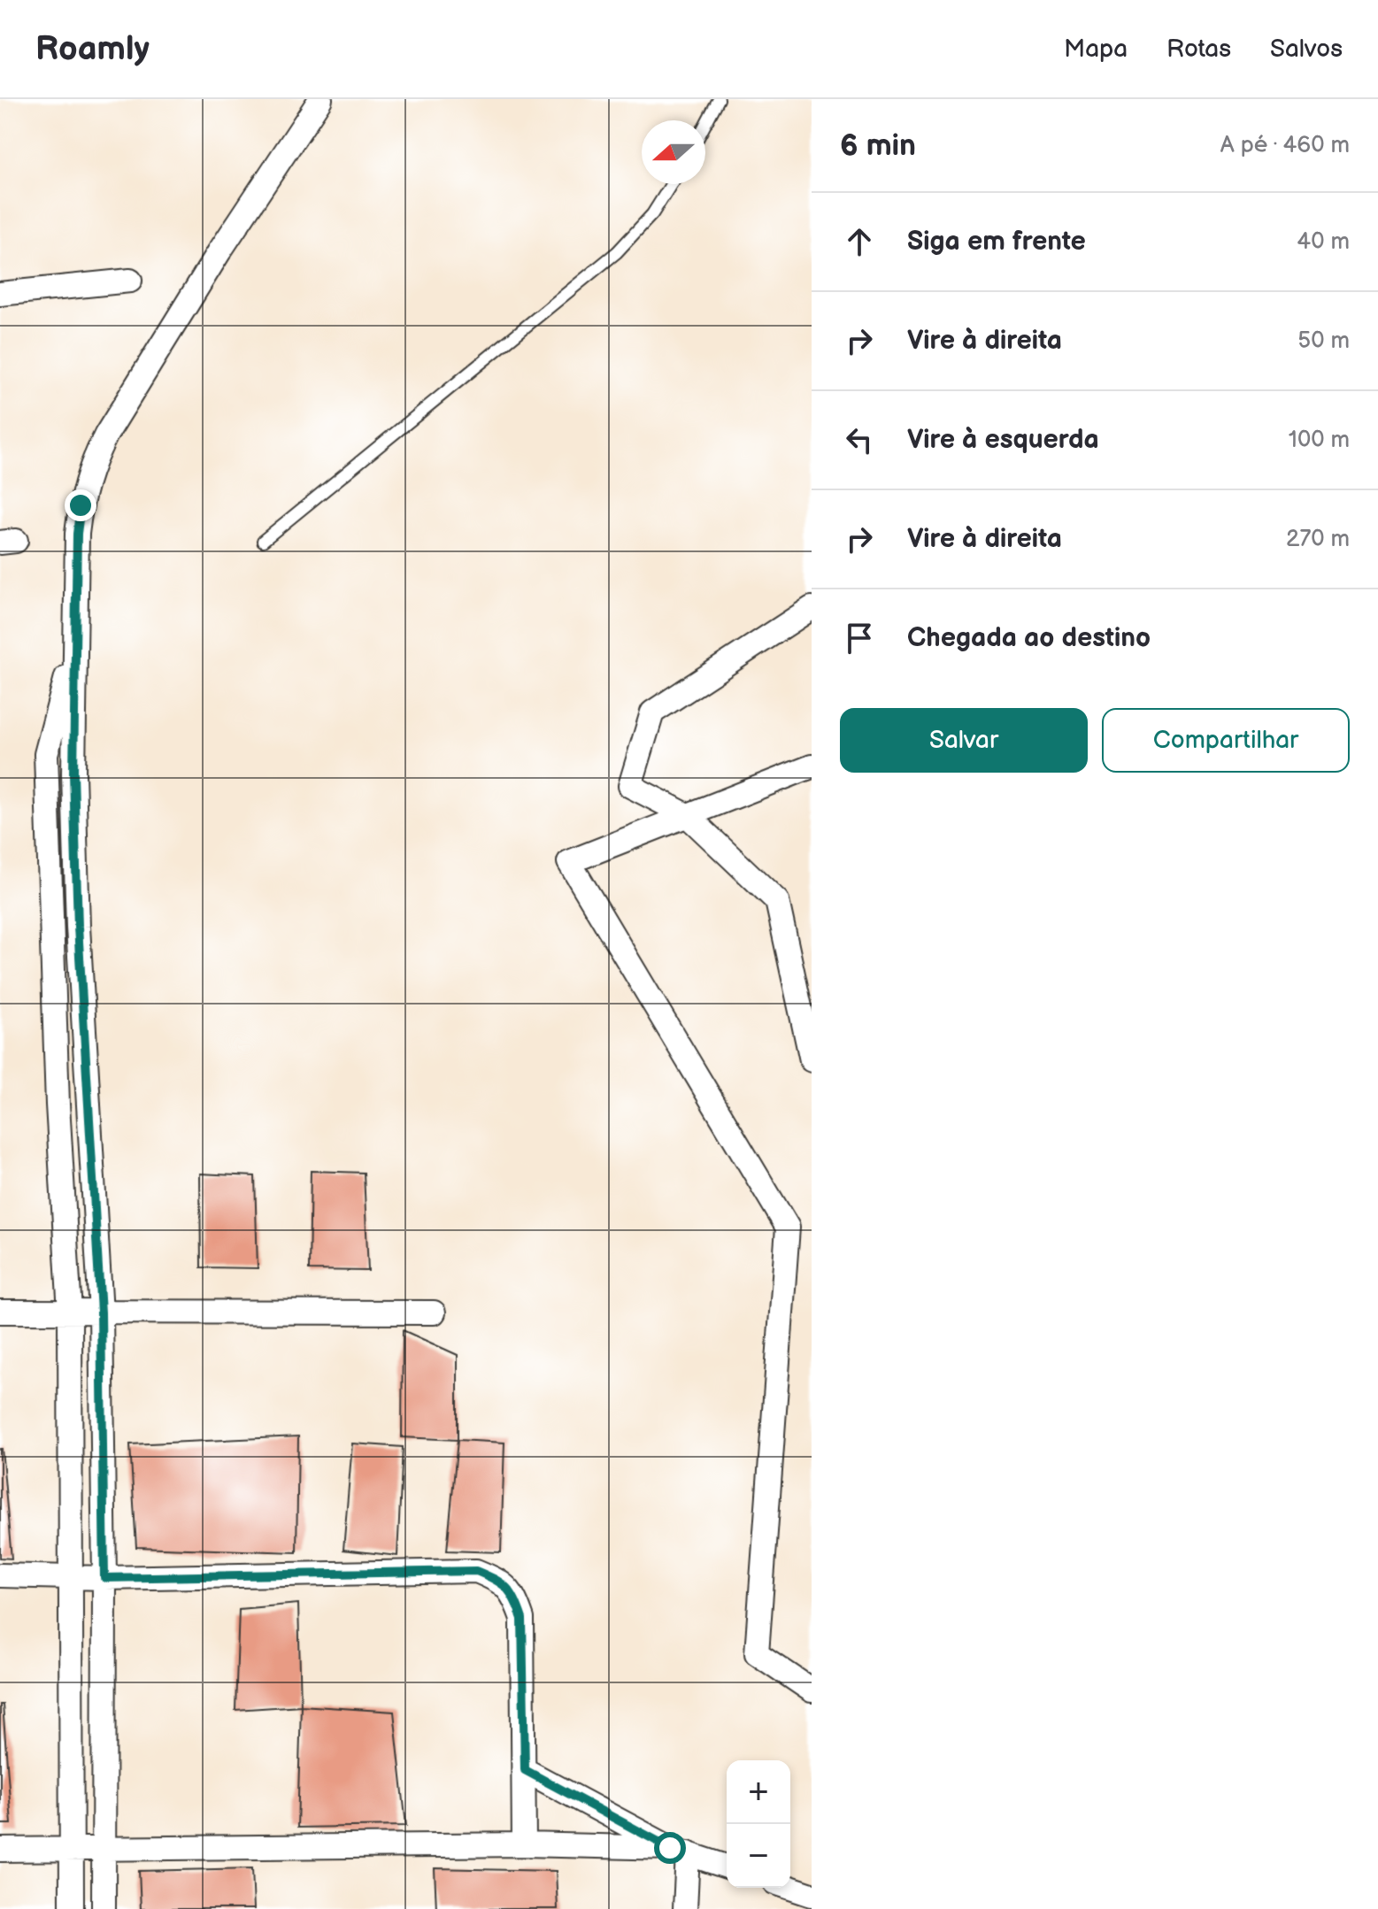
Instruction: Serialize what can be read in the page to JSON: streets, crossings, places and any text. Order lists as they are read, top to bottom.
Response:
{
  "north": "left",
  "page": {
    "header": "Roamly",
    "nav": ["Mapa", "Rotas", "Salvos"],
    "heading": ["6 min", "A pé · 460 m"],
    "list": [
      ["Siga em frente", "40 m"],
      ["Vire à direita", "50 m"],
      ["Vire à esquerda", "100 m"],
      ["Vire à direita", "270 m"],
      "Chegada ao destino"
    ],
    "buttons": ["Salvar", "Compartilhar"],
    "map_buttons": ["+", "−"]
  }
}
